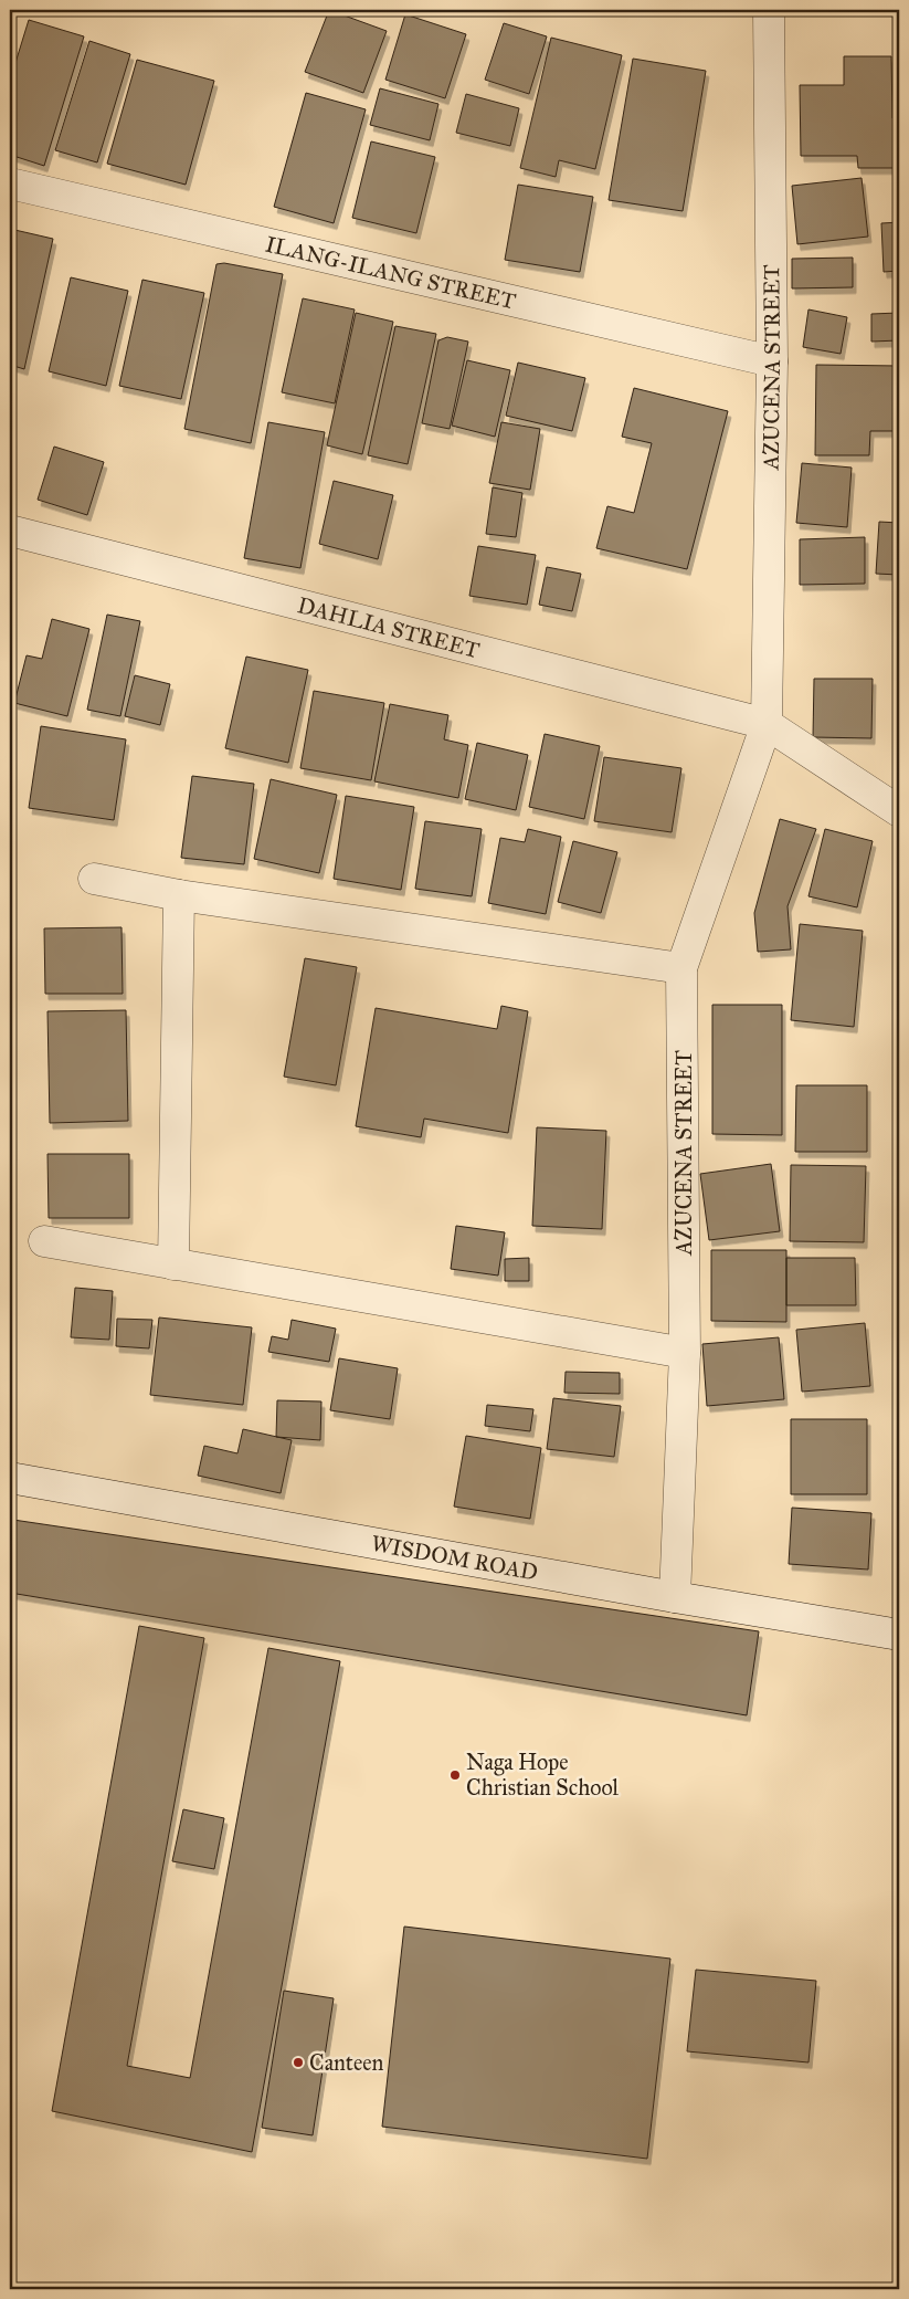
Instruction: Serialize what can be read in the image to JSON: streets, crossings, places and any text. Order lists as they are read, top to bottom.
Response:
{
  "streets": {
    "street": [
      "ILANG-ILANG STREET",
      "AZUCENA STREET",
      "DAHLIA STREET",
      "WISDOM ROAD"
    ]
  },
  "crossings": [
    ["ILANG-ILANG STREET", "AZUCENA STREET"],
    ["AZUCENA STREET", "DAHLIA STREET"],
    ["AZUCENA STREET", "WISDOM ROAD"]
  ],
  "places": ["Naga Hope Christian School", "Canteen"]
}
